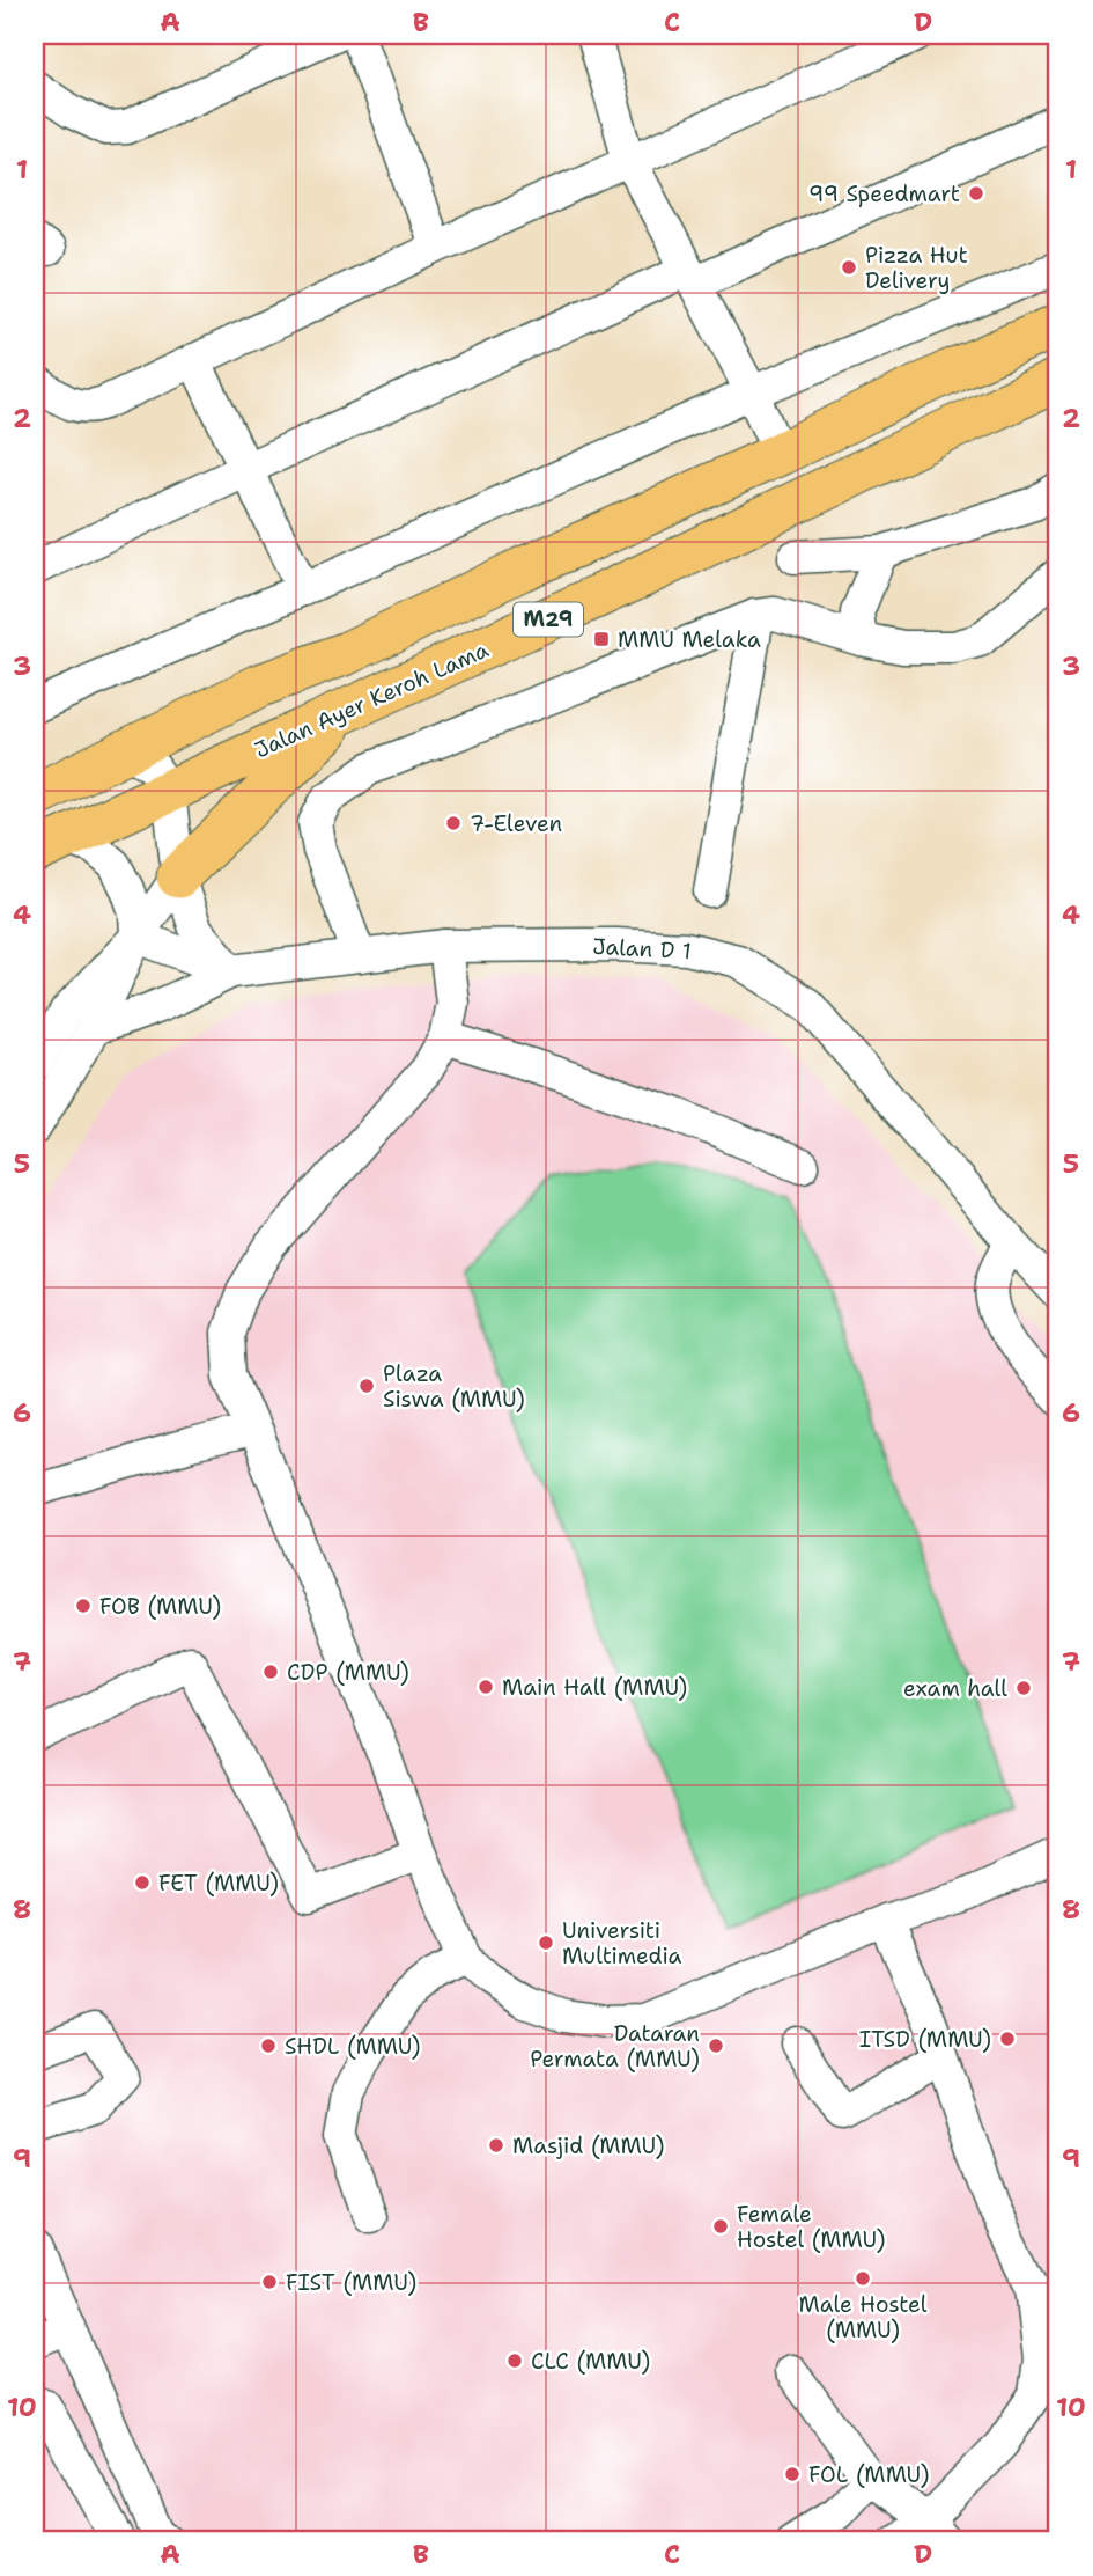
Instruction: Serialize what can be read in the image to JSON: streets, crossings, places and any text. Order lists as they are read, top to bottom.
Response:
{
  "streets": {
    "main road": ["M29", "Jalan Ayer Keroh Lama"],
    "street": ["Jalan D 1"]
  },
  "places": {
    "other": [
      "99 Speedmart",
      "Pizza Hut Delivery",
      "7-Eleven",
      "Plaza Siswa (MMU)",
      "FOB (MMU)",
      "CDP (MMU)",
      "Main Hall (MMU)",
      "exam hall",
      "FET (MMU)",
      "Universiti Multimedia",
      "ITSD (MMU)",
      "SHDL (MMU)",
      "Dataran Permata (MMU)",
      "Masjid (MMU)",
      "Female Hostel (MMU)",
      "Male Hostel (MMU)",
      "FIST (MMU)",
      "CLC (MMU)",
      "FOL (MMU)"
    ],
    "transit": ["MMU Melaka"]
  },
  "grid": {
    "columns": [
      "A",
      "B",
      "C",
      "D"
    ],
    "rows": [
      "1",
      "2",
      "3",
      "4",
      "5",
      "6",
      "7",
      "8",
      "9",
      "10"
    ]
  }
}
